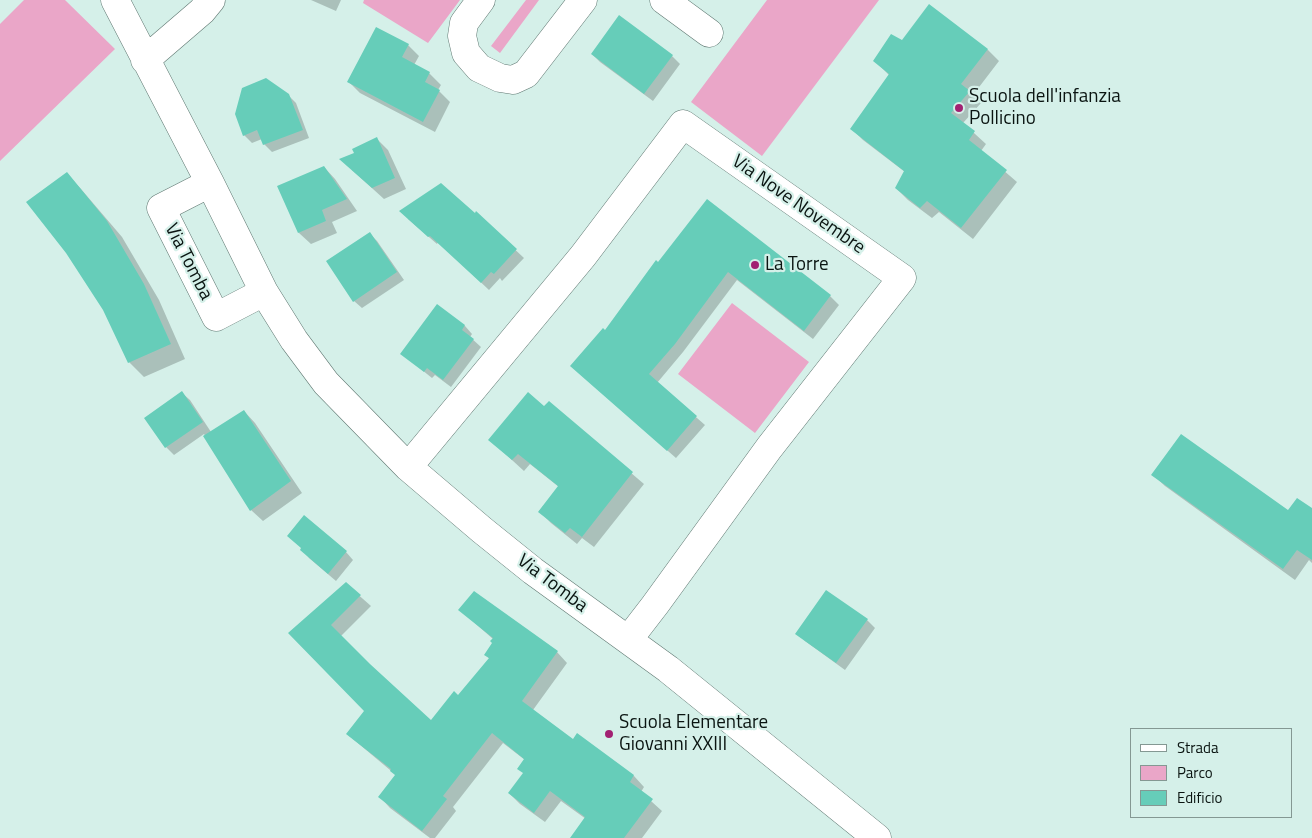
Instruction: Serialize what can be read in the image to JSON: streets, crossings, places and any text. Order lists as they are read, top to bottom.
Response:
{
  "streets": {
    "street": ["Via Nove Novembre", "Via Tomba"]
  },
  "crossings": [
    ["Via Nove Novembre", "Via Tomba"]
  ],
  "places": ["Scuola dell'infanzia Pollicino", "La Torre", "Scuola Elementare Giovanni XXIII"],
  "legend": ["Strada", "Parco", "Edificio"]
}
